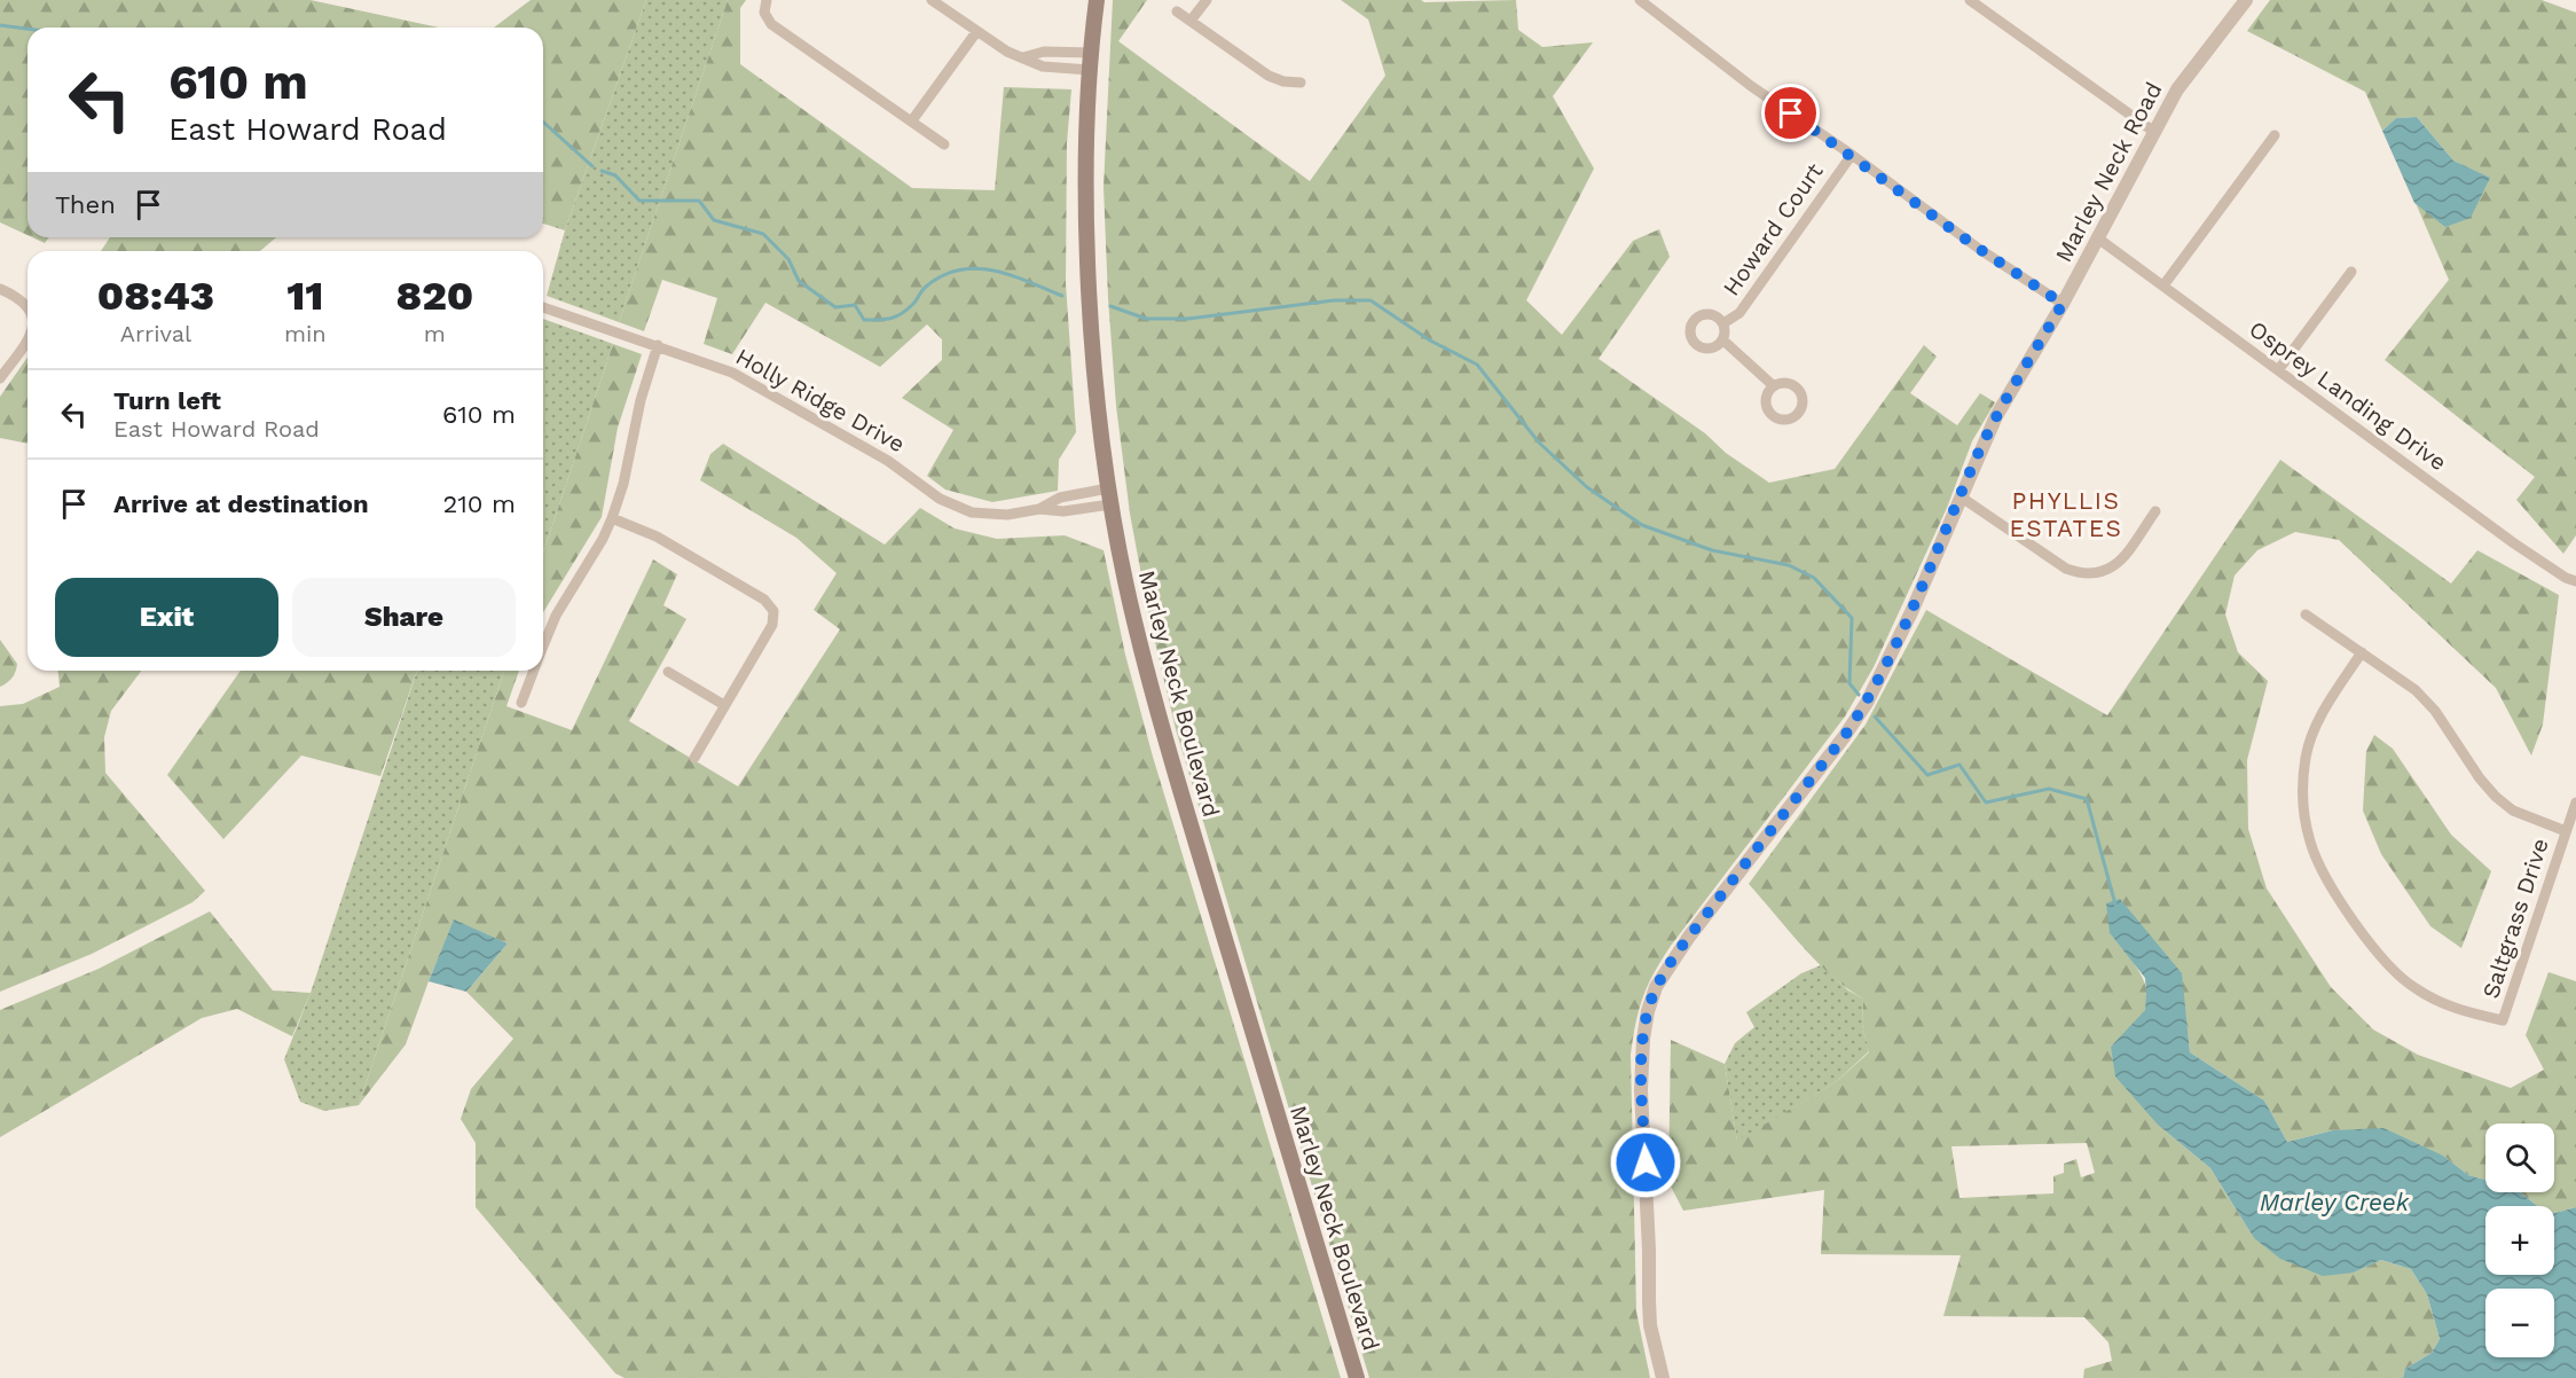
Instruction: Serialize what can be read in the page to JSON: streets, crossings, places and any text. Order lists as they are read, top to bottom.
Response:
{
  "streets": {
    "main road": ["Marley Neck Boulevard"],
    "street": [
      "Marley Neck Road",
      "Howard Court",
      "Osprey Landing Drive",
      "Holly Ridge Drive",
      "Saltgrass Drive"
    ]
  },
  "crossings": [
    ["Marley Neck Road", "Osprey Landing Drive"],
    ["Holly Ridge Drive", "Marley Neck Boulevard"]
  ],
  "districts": ["PHYLLIS ESTATES"],
  "water": ["Marley Creek"],
  "page": {
    "turn": ["610 m", "East Howard Road"],
    "then": "Then",
    "eta": [
      "08:43",
      "Arrival",
      "11",
      "min",
      "820",
      "m"
    ],
    "list": [
      {
        "name": "Turn left",
        "note": "East Howard Road",
        "value": "610 m"
      },
      {
        "name": "Arrive at destination",
        "value": "210 m"
      }
    ],
    "buttons": ["Exit", "Share"],
    "map_buttons": ["+", "−"]
  }
}
